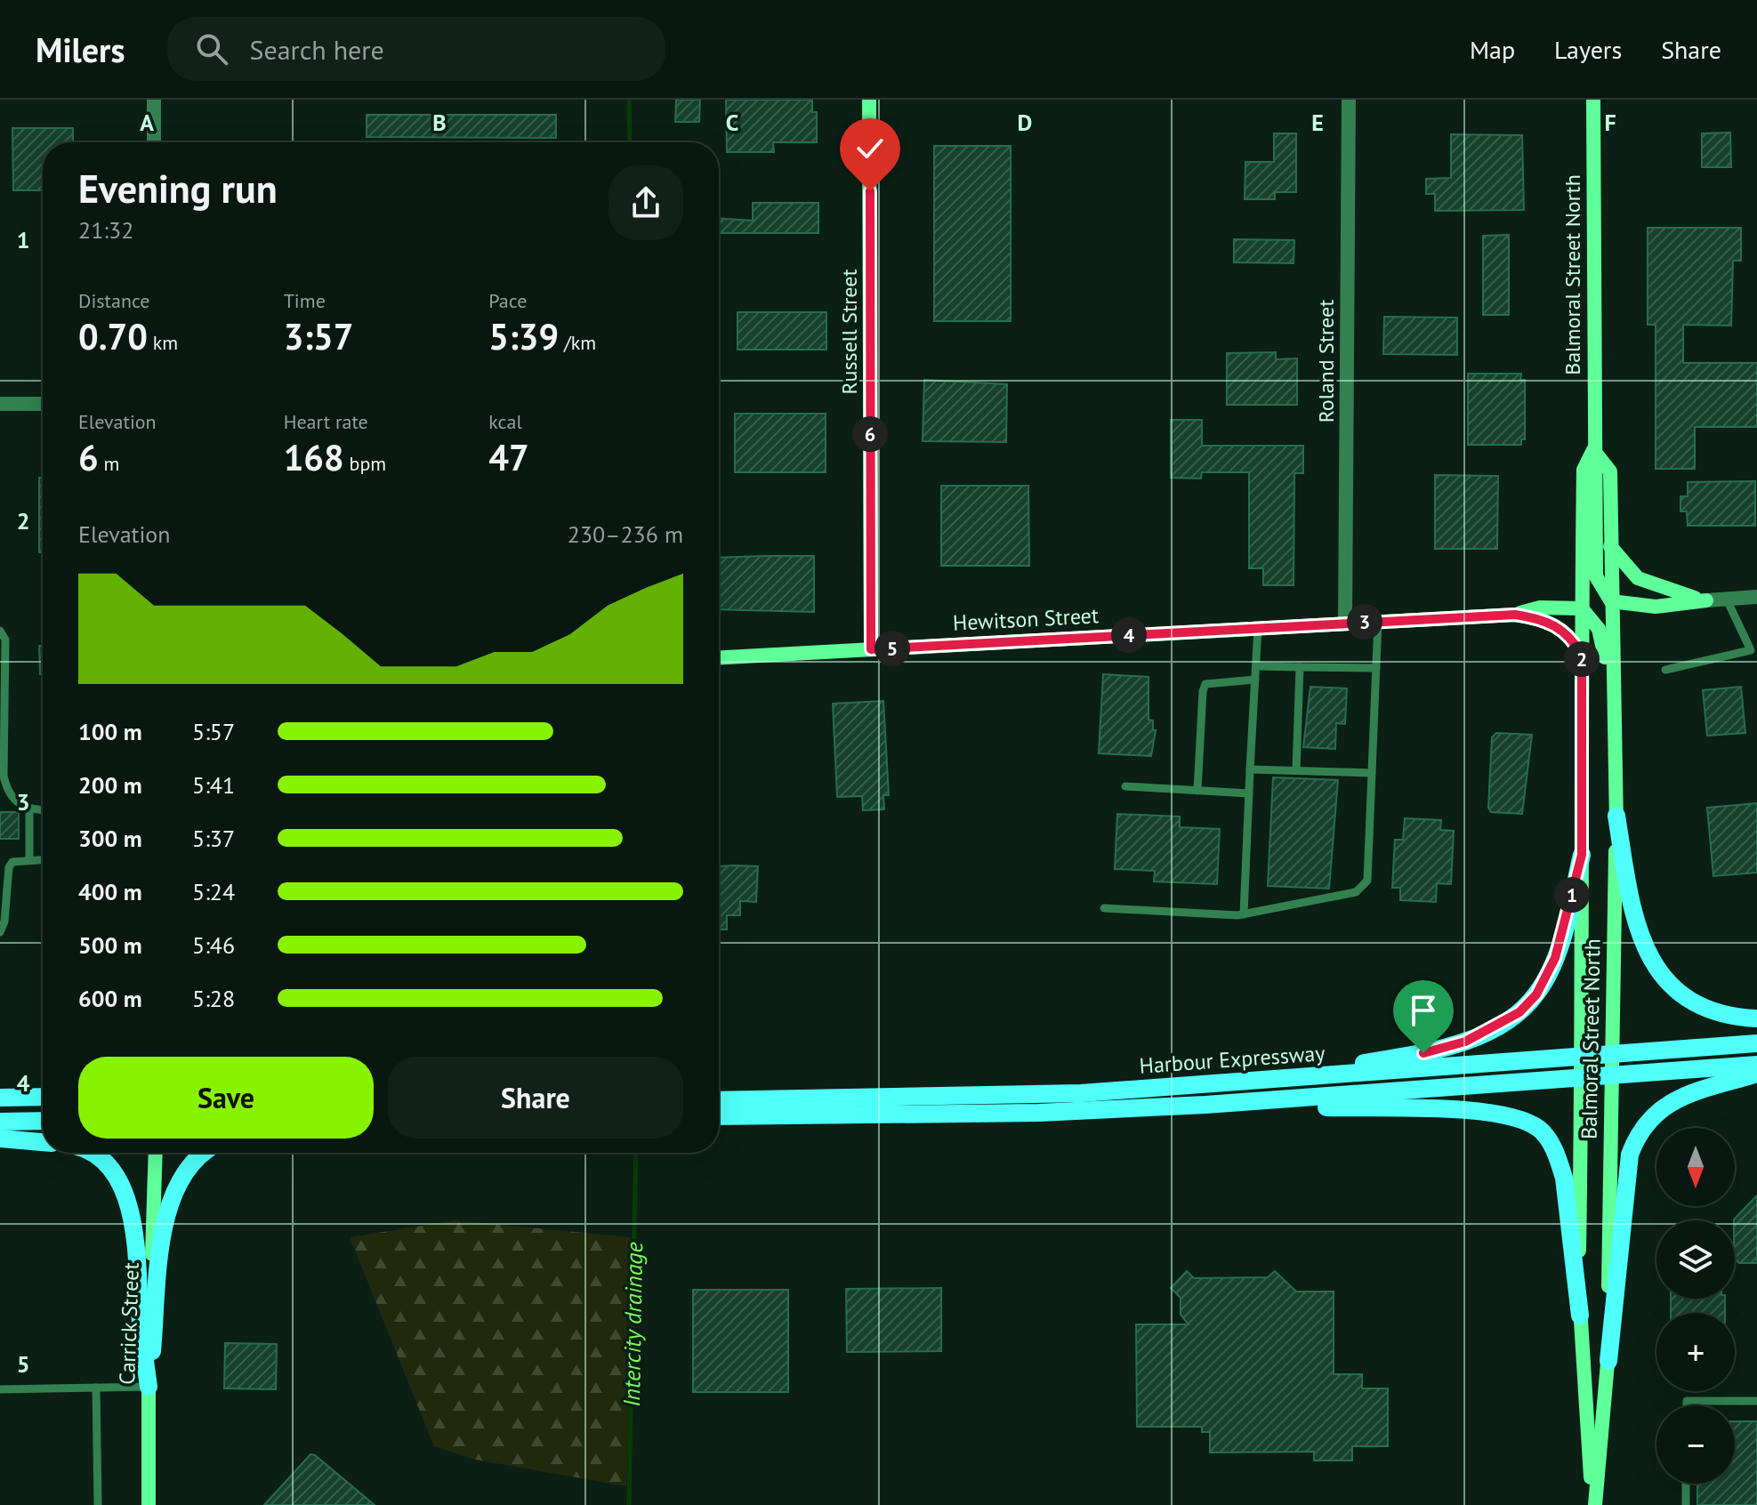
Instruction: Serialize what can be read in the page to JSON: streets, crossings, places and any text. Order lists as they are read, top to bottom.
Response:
{
  "streets": {
    "main road": [
      "Balmoral Street North",
      "Russell Street",
      "Hewitson Street",
      "Harbour Expressway",
      "Carrick Street"
    ],
    "street": ["Roland Street"]
  },
  "crossings": [
    ["Balmoral Street North", "Harbour Expressway"],
    ["Russell Street", "Hewitson Street"],
    ["Roland Street", "Hewitson Street"]
  ],
  "water": ["Intercity drainage"],
  "north": "bottom",
  "page": {
    "header": "Milers",
    "search": "Search here",
    "nav": ["Map", "Layers", "Share"],
    "heading": ["Evening run", "21:32"],
    "stats": [
      ["Distance", "0.70 km"],
      ["Time", "3:57"],
      ["Pace", "5:39 /km"],
      ["Elevation", "6 m"],
      ["Heart rate", "168 bpm"],
      ["kcal", "47"]
    ],
    "pins": [
      "6",
      "3",
      "4",
      "5",
      "2",
      "1"
    ],
    "chart": ["Elevation", "230–236 m"],
    "list": [
      {
        "name": "100 m",
        "note": "5:57"
      },
      {
        "name": "200 m",
        "note": "5:41"
      },
      {
        "name": "300 m",
        "note": "5:37"
      },
      {
        "name": "400 m",
        "note": "5:24"
      },
      {
        "name": "500 m",
        "note": "5:46"
      },
      {
        "name": "600 m",
        "note": "5:28"
      }
    ],
    "buttons": ["Save", "Share"],
    "map_buttons": ["+", "−"]
  },
  "grid": {
    "columns": [
      "A",
      "B",
      "C",
      "D",
      "E",
      "F"
    ],
    "rows": [
      "1",
      "2",
      "3",
      "4",
      "5"
    ]
  }
}
